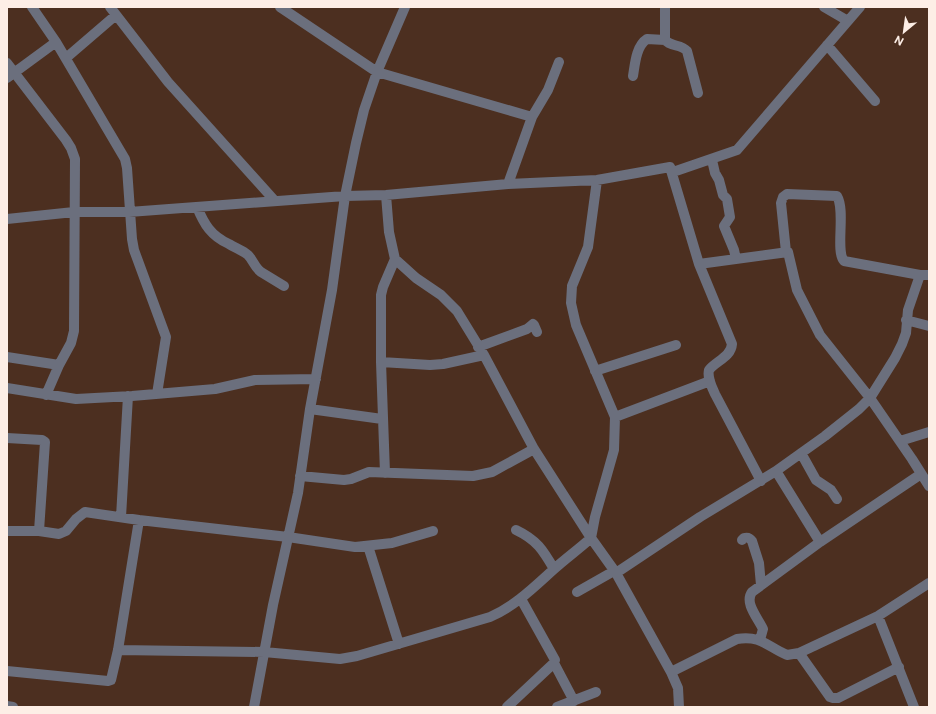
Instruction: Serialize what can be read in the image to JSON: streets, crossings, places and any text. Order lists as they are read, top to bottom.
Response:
{
  "north": "bottom left"
}
